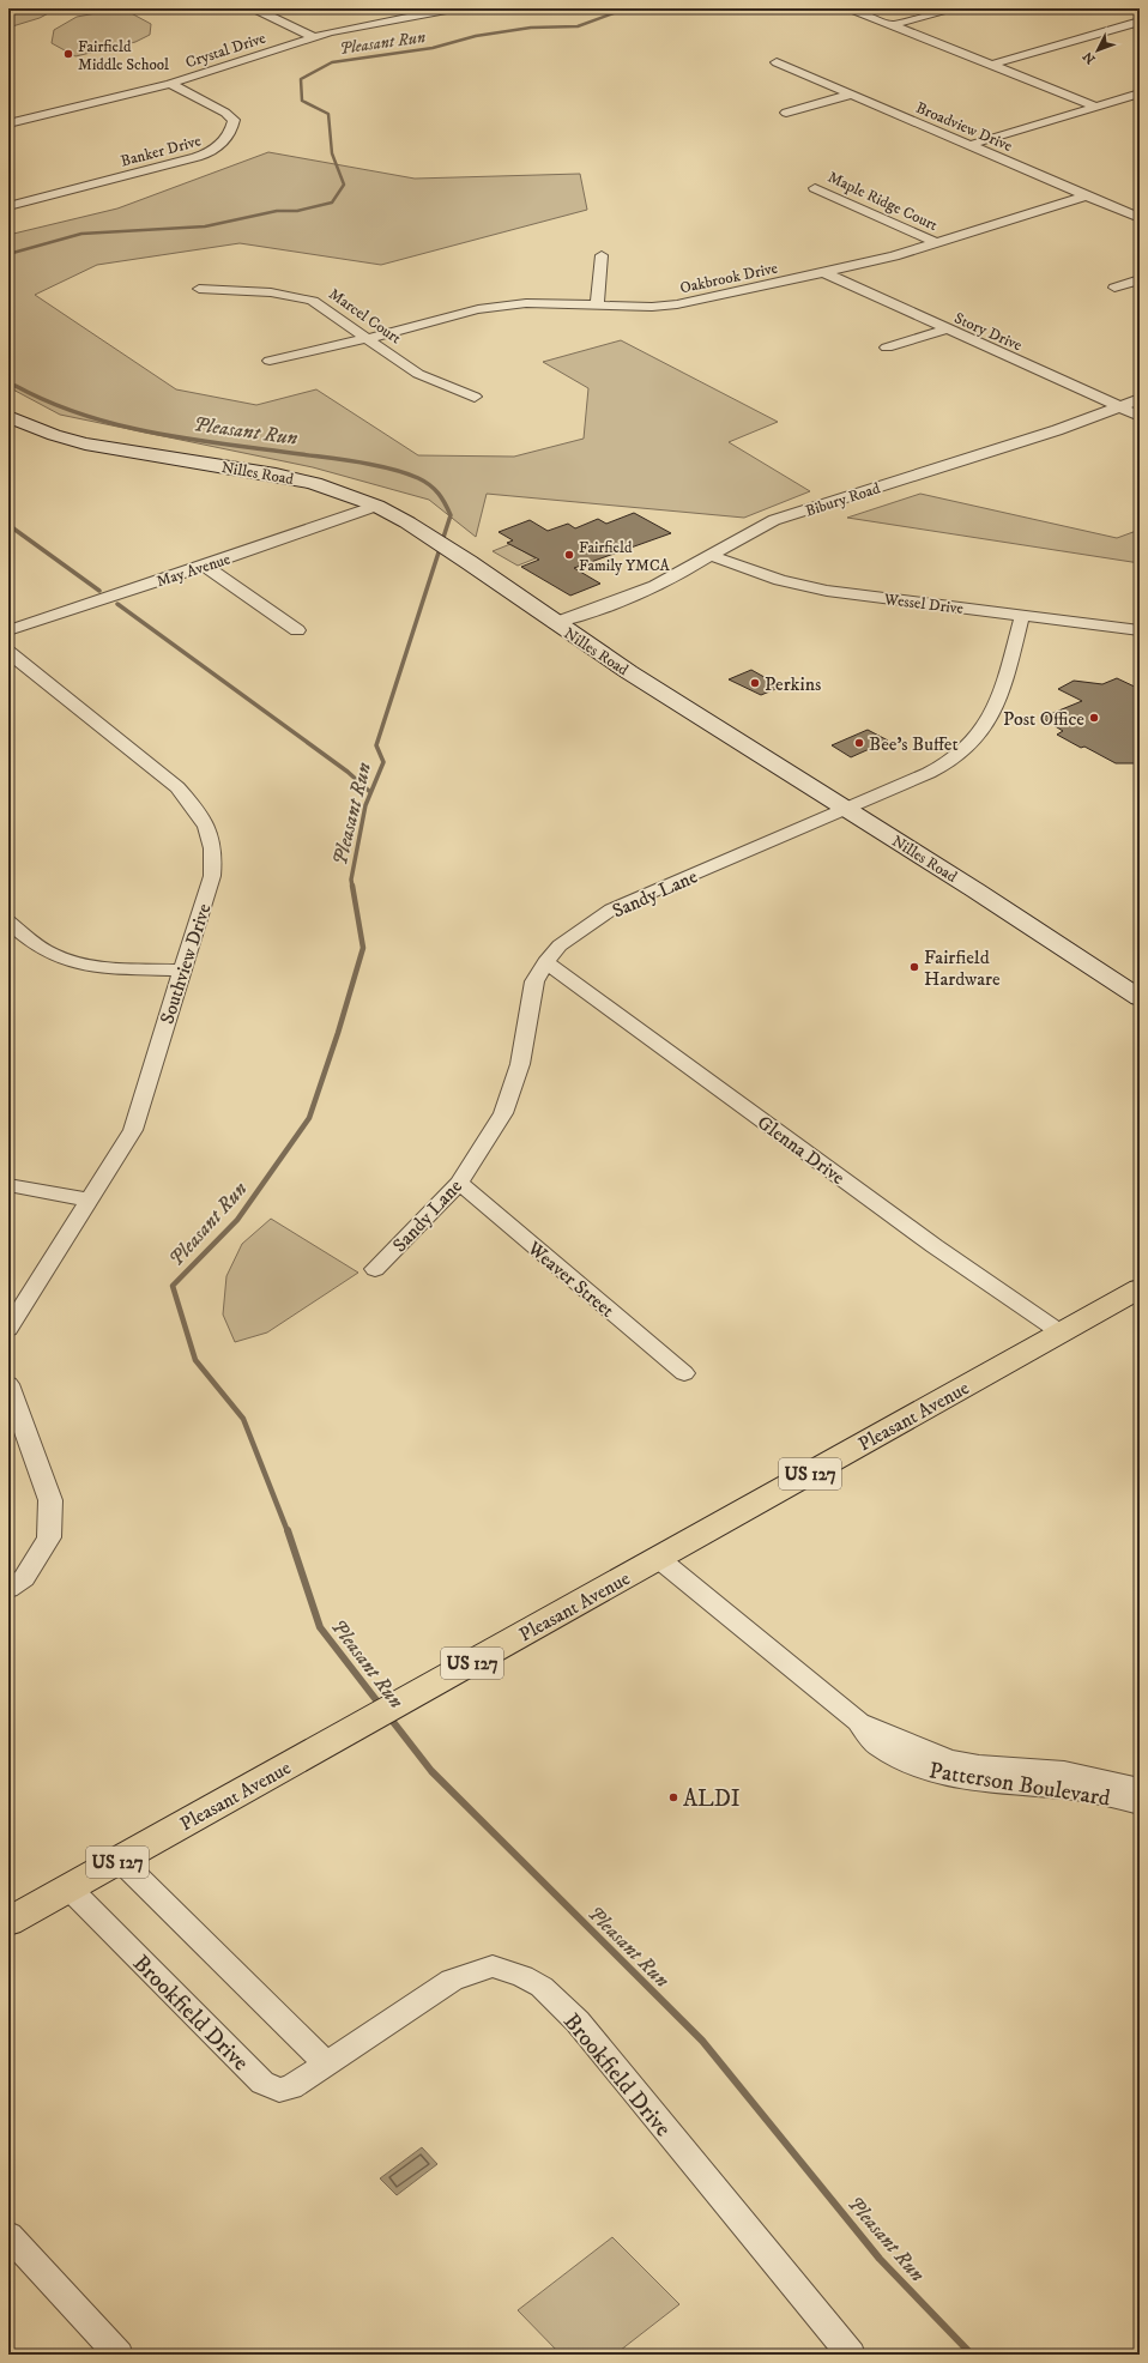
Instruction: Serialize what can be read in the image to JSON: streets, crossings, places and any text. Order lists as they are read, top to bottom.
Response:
{
  "streets": {
    "main road": ["Pleasant Avenue", "US 127"],
    "street": [
      "Crystal Drive",
      "Broadview Drive",
      "Banker Drive",
      "Maple Ridge Court",
      "Oakbrook Drive",
      "Marcel Court",
      "Story Drive",
      "Nilles Road",
      "Bibury Road",
      "May Avenue",
      "Wessel Drive",
      "Sandy Lane",
      "Southview Drive",
      "Glenna Drive",
      "Weaver Street",
      "Patterson Boulevard",
      "Brookfield Drive"
    ]
  },
  "crossings": [
    ["Crystal Drive", "Banker Drive"],
    ["Broadview Drive", "Oakbrook Drive"],
    ["Maple Ridge Court", "Oakbrook Drive"],
    ["Oakbrook Drive", "Marcel Court"],
    ["Oakbrook Drive", "Story Drive"],
    ["Story Drive", "Bibury Road"],
    ["Nilles Road", "Bibury Road"],
    ["Nilles Road", "May Avenue"],
    ["Nilles Road", "Sandy Lane"],
    ["Bibury Road", "Wessel Drive"],
    ["Wessel Drive", "Sandy Lane"],
    ["Sandy Lane", "Glenna Drive"],
    ["Sandy Lane", "Weaver Street"],
    ["Glenna Drive", "Pleasant Avenue"],
    ["Pleasant Avenue", "Patterson Boulevard"],
    ["Pleasant Avenue", "Brookfield Drive"]
  ],
  "water": ["Pleasant Run"],
  "places": [
    "Fairfield Middle School",
    "Fairfield Family YMCA",
    "Perkins",
    "Post Office",
    "Bee's Buffet",
    "Fairfield Hardware",
    "ALDI"
  ],
  "north": "bottom left"
}
